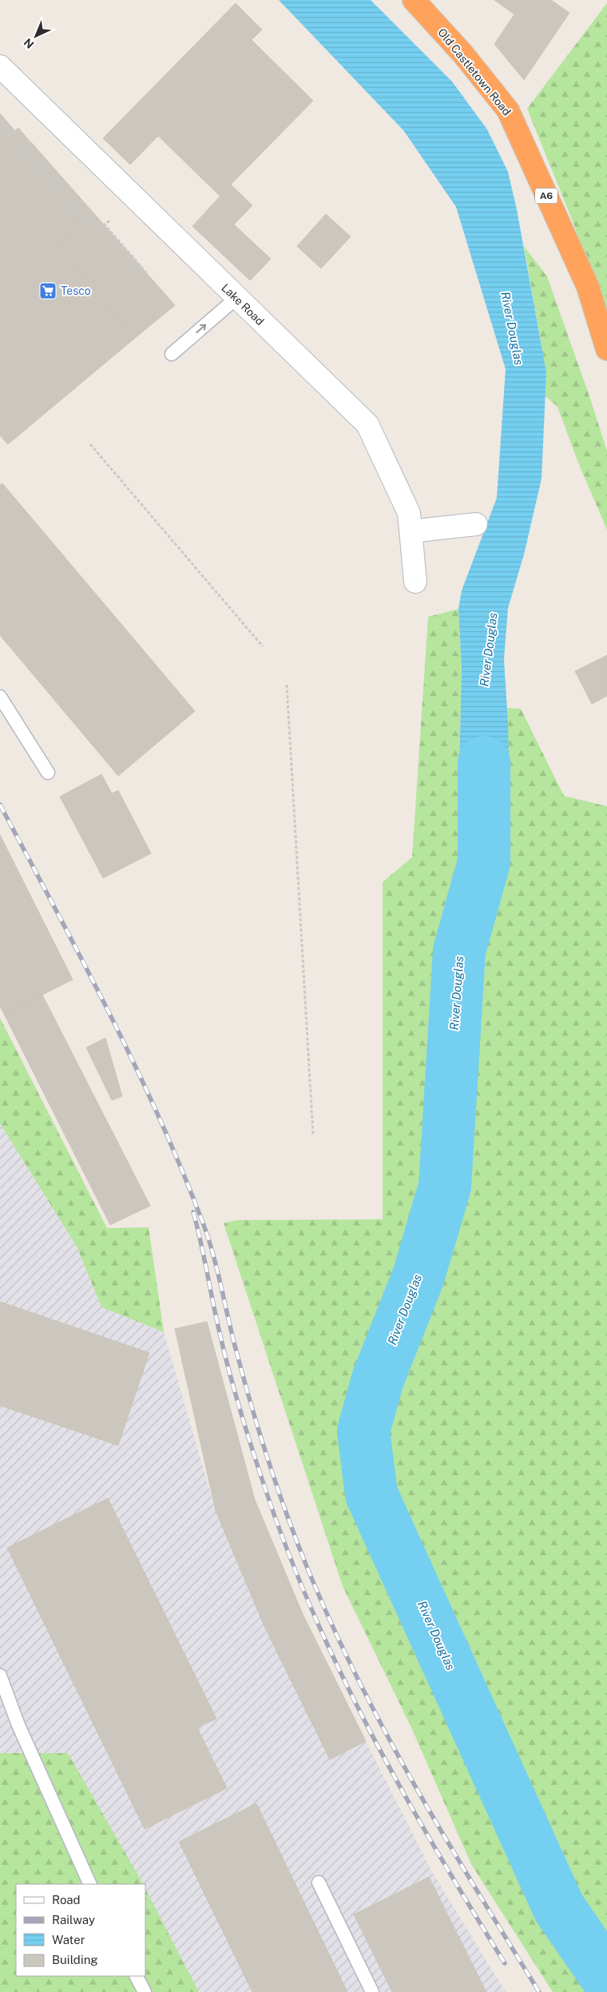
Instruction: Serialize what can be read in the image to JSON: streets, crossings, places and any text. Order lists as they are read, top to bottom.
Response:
{
  "streets": {
    "highway": ["Old Castletown Road", "A6"],
    "street": ["Lake Road"]
  },
  "water": ["River Douglas"],
  "places": {
    "supermarket": ["Tesco"]
  },
  "legend": [
    "Road",
    "Railway",
    "Water",
    "Building"
  ],
  "north": "bottom left"
}
